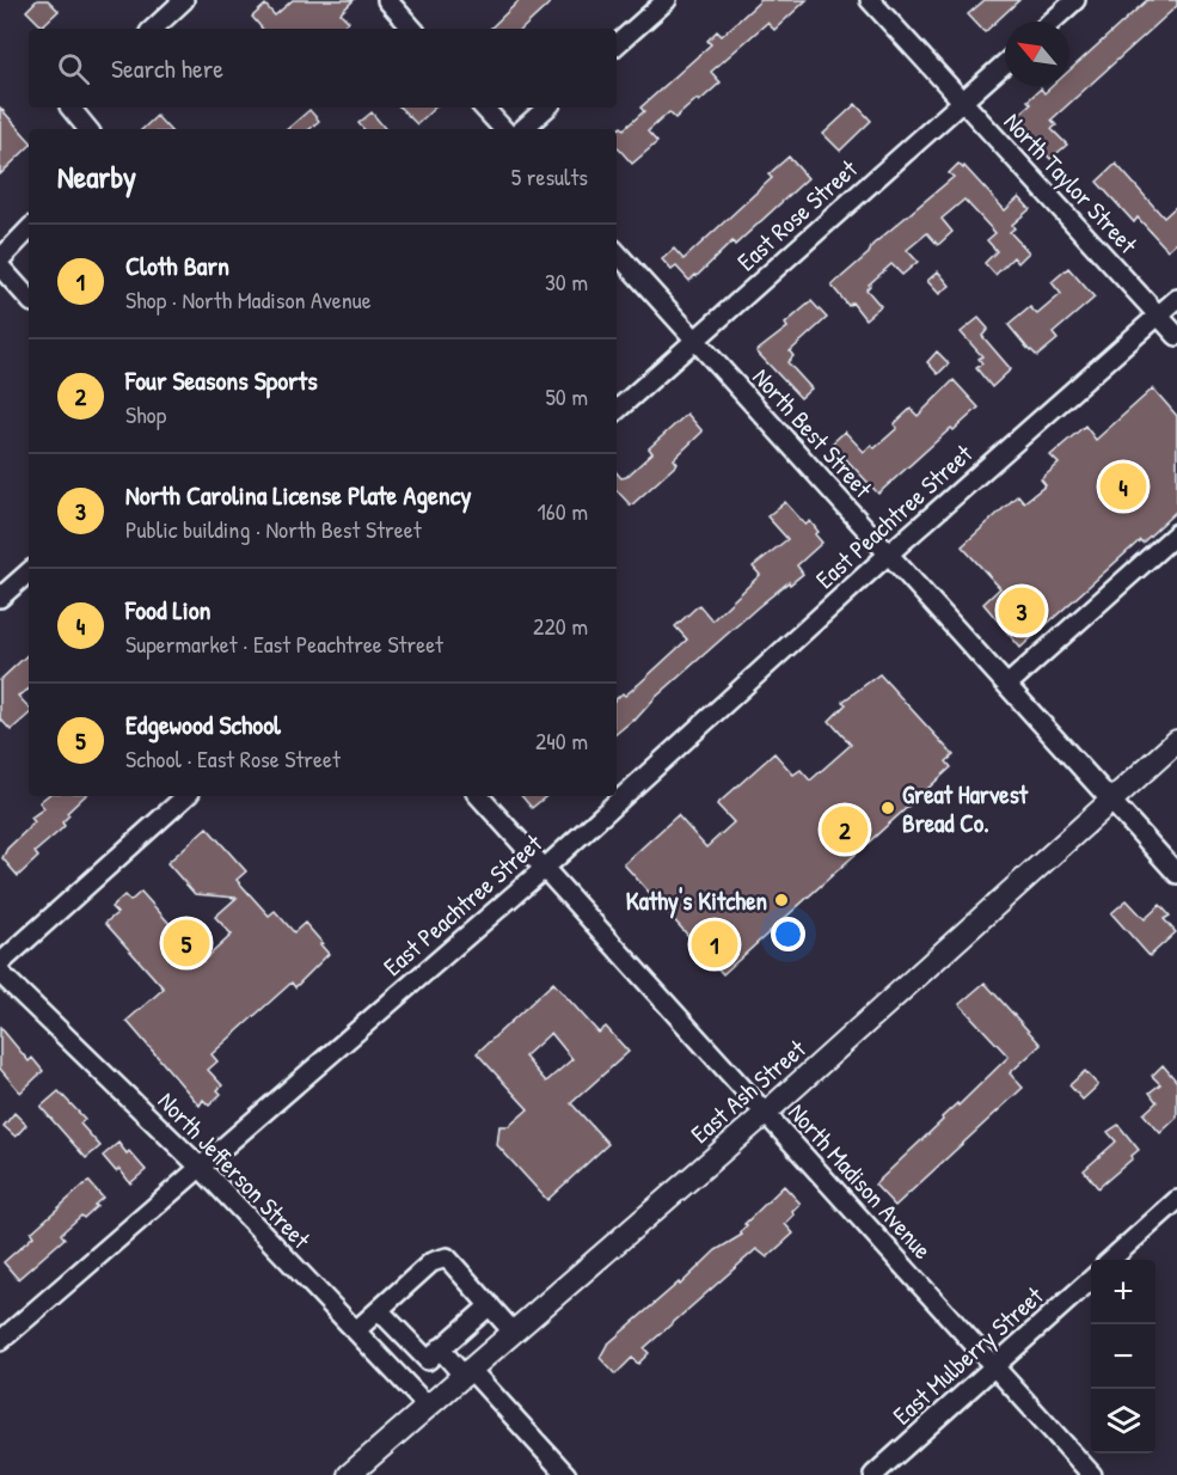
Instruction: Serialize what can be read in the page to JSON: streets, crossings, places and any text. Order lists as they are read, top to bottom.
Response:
{
  "streets": {
    "main road": ["East Ash Street"],
    "street": [
      "North Taylor Street",
      "East Rose Street",
      "North Best Street",
      "East Peachtree Street",
      "North Jefferson Street",
      "North Madison Avenue",
      "East Mulberry Street"
    ]
  },
  "crossings": [
    ["North Taylor Street", "East Rose Street"],
    ["North Taylor Street", "East Peachtree Street"],
    ["East Rose Street", "North Best Street"],
    ["North Best Street", "East Peachtree Street"],
    ["North Best Street", "East Ash Street"],
    ["East Peachtree Street", "North Jefferson Street"],
    ["East Peachtree Street", "North Madison Avenue"],
    ["East Ash Street", "North Jefferson Street"],
    ["East Ash Street", "North Madison Avenue"],
    ["North Madison Avenue", "East Mulberry Street"]
  ],
  "places": ["Great Harvest Bread Co.", "Kathy's Kitchen"],
  "north": "top left",
  "page": {
    "search": "Search here",
    "heading": ["Nearby", "5 results"],
    "list": [
      {
        "mark": "1",
        "name": "Cloth Barn",
        "note": "Shop · North Madison Avenue",
        "value": "30 m"
      },
      {
        "mark": "2",
        "name": "Four Seasons Sports",
        "note": "Shop",
        "value": "50 m"
      },
      {
        "mark": "3",
        "name": "North Carolina License Plate Agency",
        "note": "Public building · North Best Street",
        "value": "160 m"
      },
      {
        "mark": "4",
        "name": "Food Lion",
        "note": "Supermarket · East Peachtree Street",
        "value": "220 m"
      },
      {
        "mark": "5",
        "name": "Edgewood School",
        "note": "School · East Rose Street",
        "value": "240 m"
      }
    ],
    "pins": [
      "4",
      "3",
      "2",
      "5",
      "1"
    ],
    "map_buttons": ["+", "−"]
  }
}
